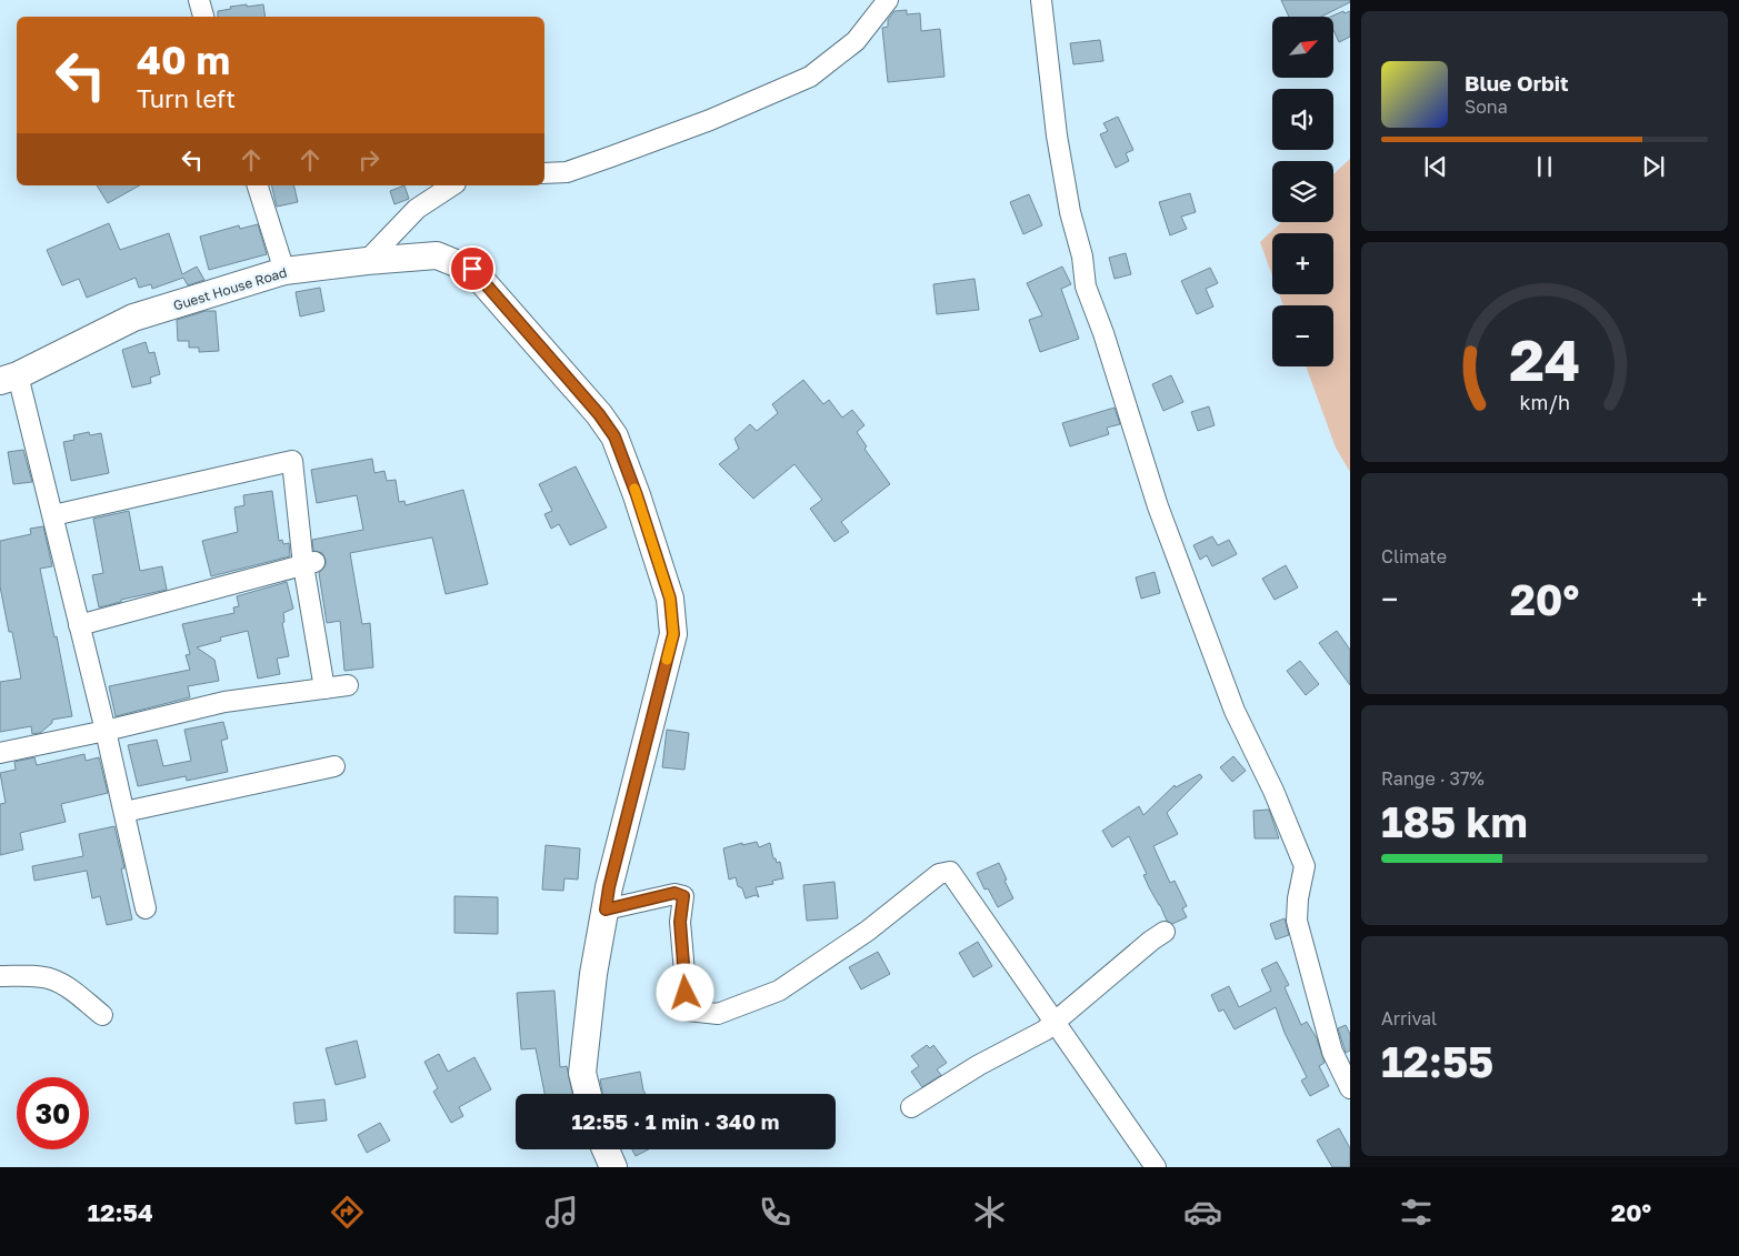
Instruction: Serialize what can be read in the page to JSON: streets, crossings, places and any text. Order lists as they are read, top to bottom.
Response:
{
  "streets": {
    "main road": ["Guest House Road"]
  },
  "north": "top right",
  "page": {
    "map_buttons": ["+", "−"],
    "turn": ["40 m", "Turn left"],
    "song": ["Blue Orbit", "Sona"],
    "tile": [
      "Climate",
      ["Range · 37%", "185 km"],
      ["Arrival", "12:55"]
    ],
    "heat": ["−", "20°", "+"],
    "limit": "30",
    "trip": "12:55 · 1 min · 340 m",
    "tabs": ["12:54", "20°"],
    "gauge": ["24", "km/h"]
  }
}
